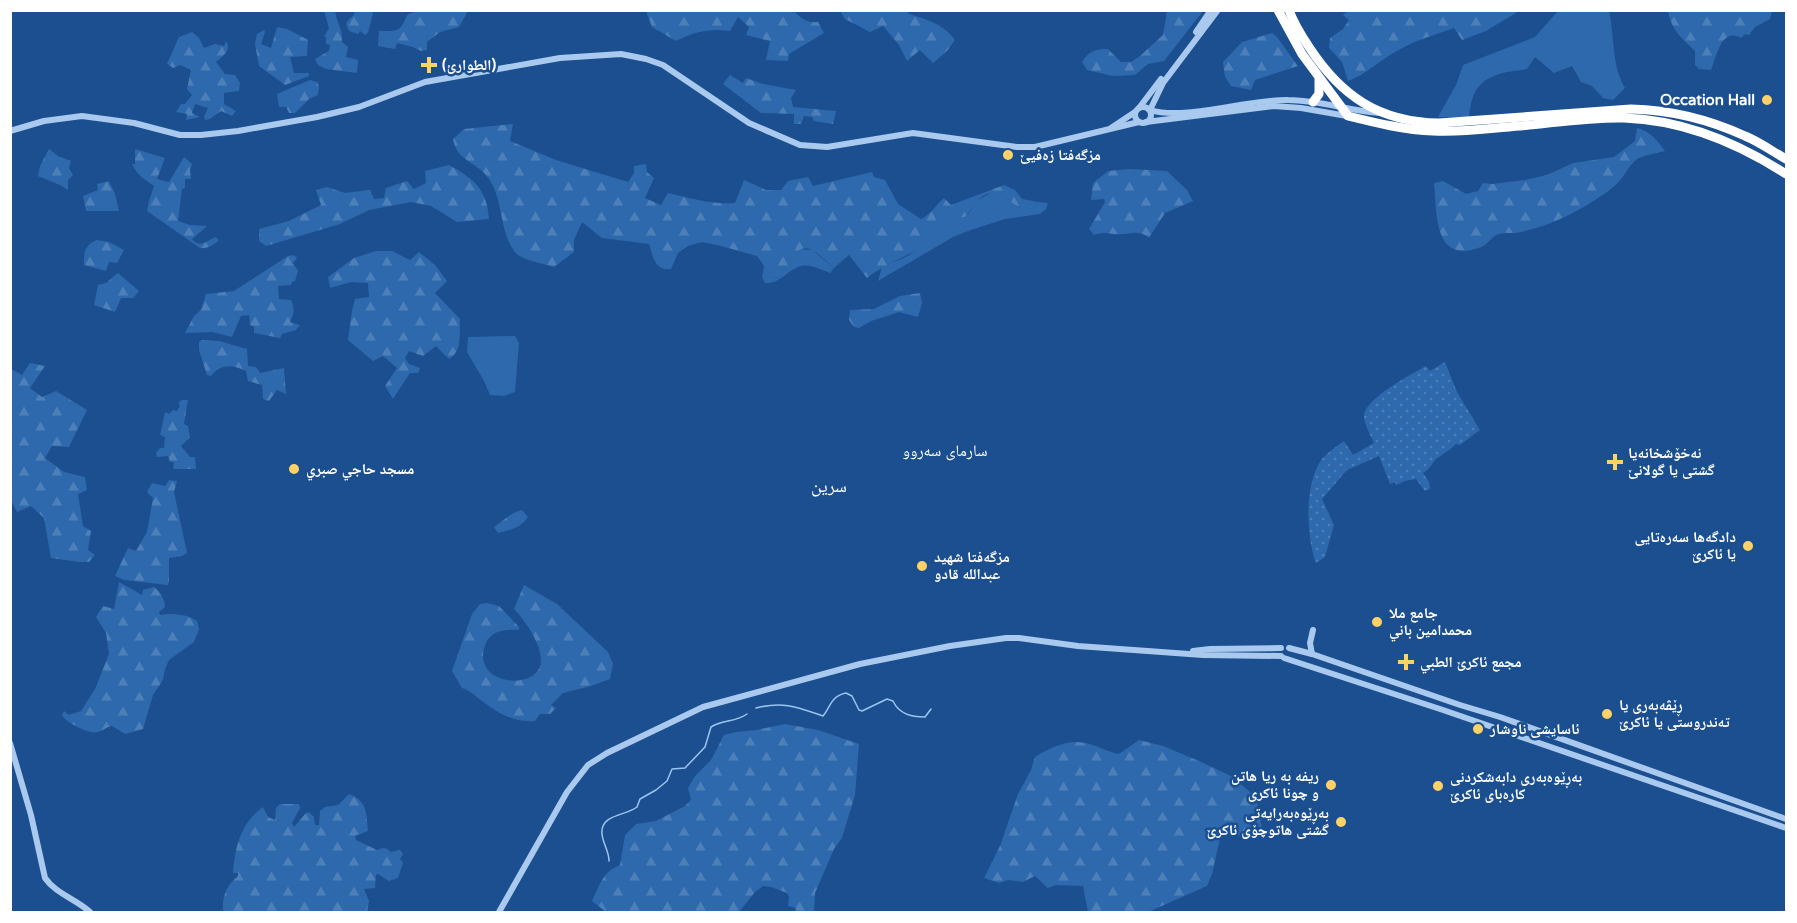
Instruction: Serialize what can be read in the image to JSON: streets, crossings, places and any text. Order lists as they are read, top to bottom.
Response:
{
  "districts": ["سارمای سەروو", "سرين"],
  "places": {
    "health": ["(الطوارئ)", "نەخۆشخانەیا گشتی یا گولانێ", "مجمع ئاکرێ الطبي"],
    "other": [
      "Occation Hall",
      "مزگەفتا زەفیێ",
      "مسجد حاجي صبري",
      "دادگەها سەرەتایی یا ئاکرێ",
      "مزگەفتا شهيد عبدالله قادو",
      "جامع ملا محمدامين باني",
      "ڕێڤەبەری یا تەندروستی یا ئاکرێ",
      "ئاسايشى ناوشار",
      "ريفه به ريا هاتن و چونا ئاكرى",
      "بەڕێوەبەری دابەشکردنی کارەبای ئاکرێ",
      "بەڕێوەبەرایەتی گشتی هاتوچۆی ئاکرێ"
    ]
  }
}
